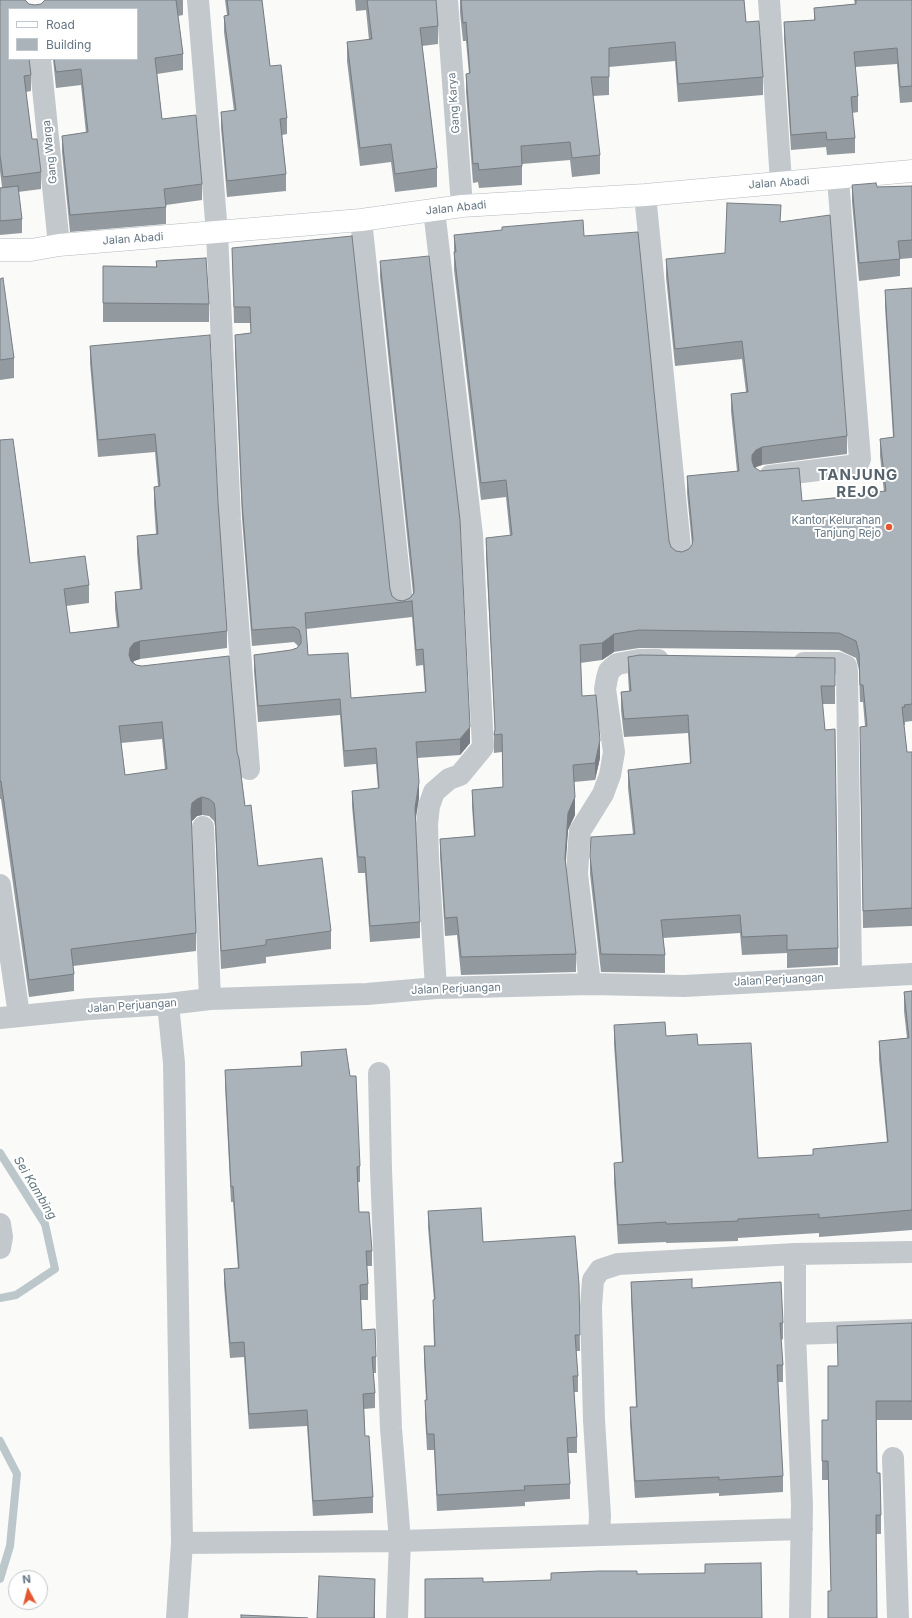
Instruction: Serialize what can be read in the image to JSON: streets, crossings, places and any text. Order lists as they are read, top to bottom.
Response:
{
  "streets": {
    "street": [
      "Gang Karya",
      "Gang Warga",
      "Jalan Abadi",
      "Jalan Perjuangan"
    ]
  },
  "crossings": [
    ["Gang Karya", "Jalan Abadi"],
    ["Gang Warga", "Jalan Abadi"]
  ],
  "districts": ["TANJUNG REJO"],
  "water": ["Sei Kambing"],
  "places": ["Kantor Kelurahan Tanjung Rejo"],
  "legend": ["Road", "Building"],
  "north": "top"
}
